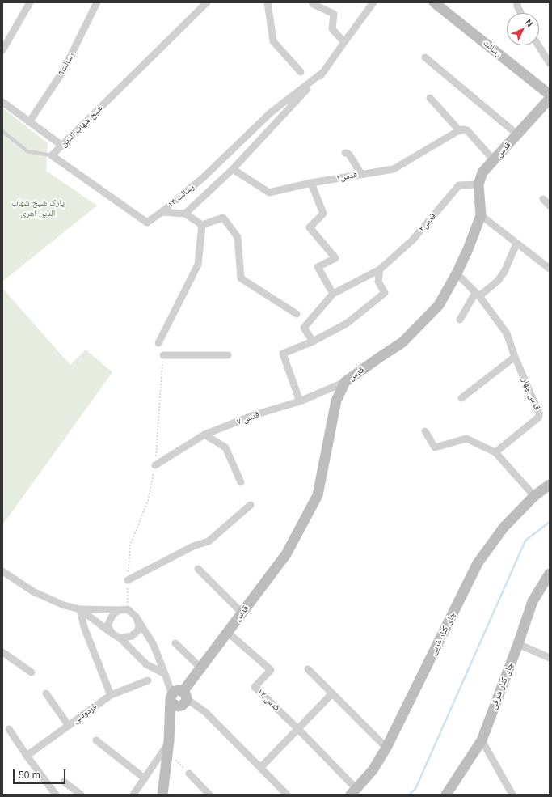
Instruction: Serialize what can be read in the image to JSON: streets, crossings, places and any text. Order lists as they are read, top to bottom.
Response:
{
  "streets": {
    "street": [
      "رسالت",
      "رسالت۹",
      "شیخ شهاب الدین",
      "قدس",
      "قدس۱",
      "رسالت ۱۳",
      "قدس۳",
      "قدس چهار",
      "قدس ۷",
      "چای کنار غربی",
      "چای کنار شرقی",
      "قدس ۱۲",
      "فردوسی"
    ]
  },
  "crossings": [
    ["شیخ شهاب الدین", "رسالت ۱۳"],
    ["قدس", "قدس۳"],
    ["قدس", "قدس چهار"],
    ["قدس", "قدس ۷"],
    ["قدس", "قدس ۱۲"],
    ["قدس۱", "رسالت ۱۳"]
  ],
  "parks": ["پارک شیخ شهاب الدین اهری"],
  "scale_bar": "50 m",
  "north": "top right"
}
